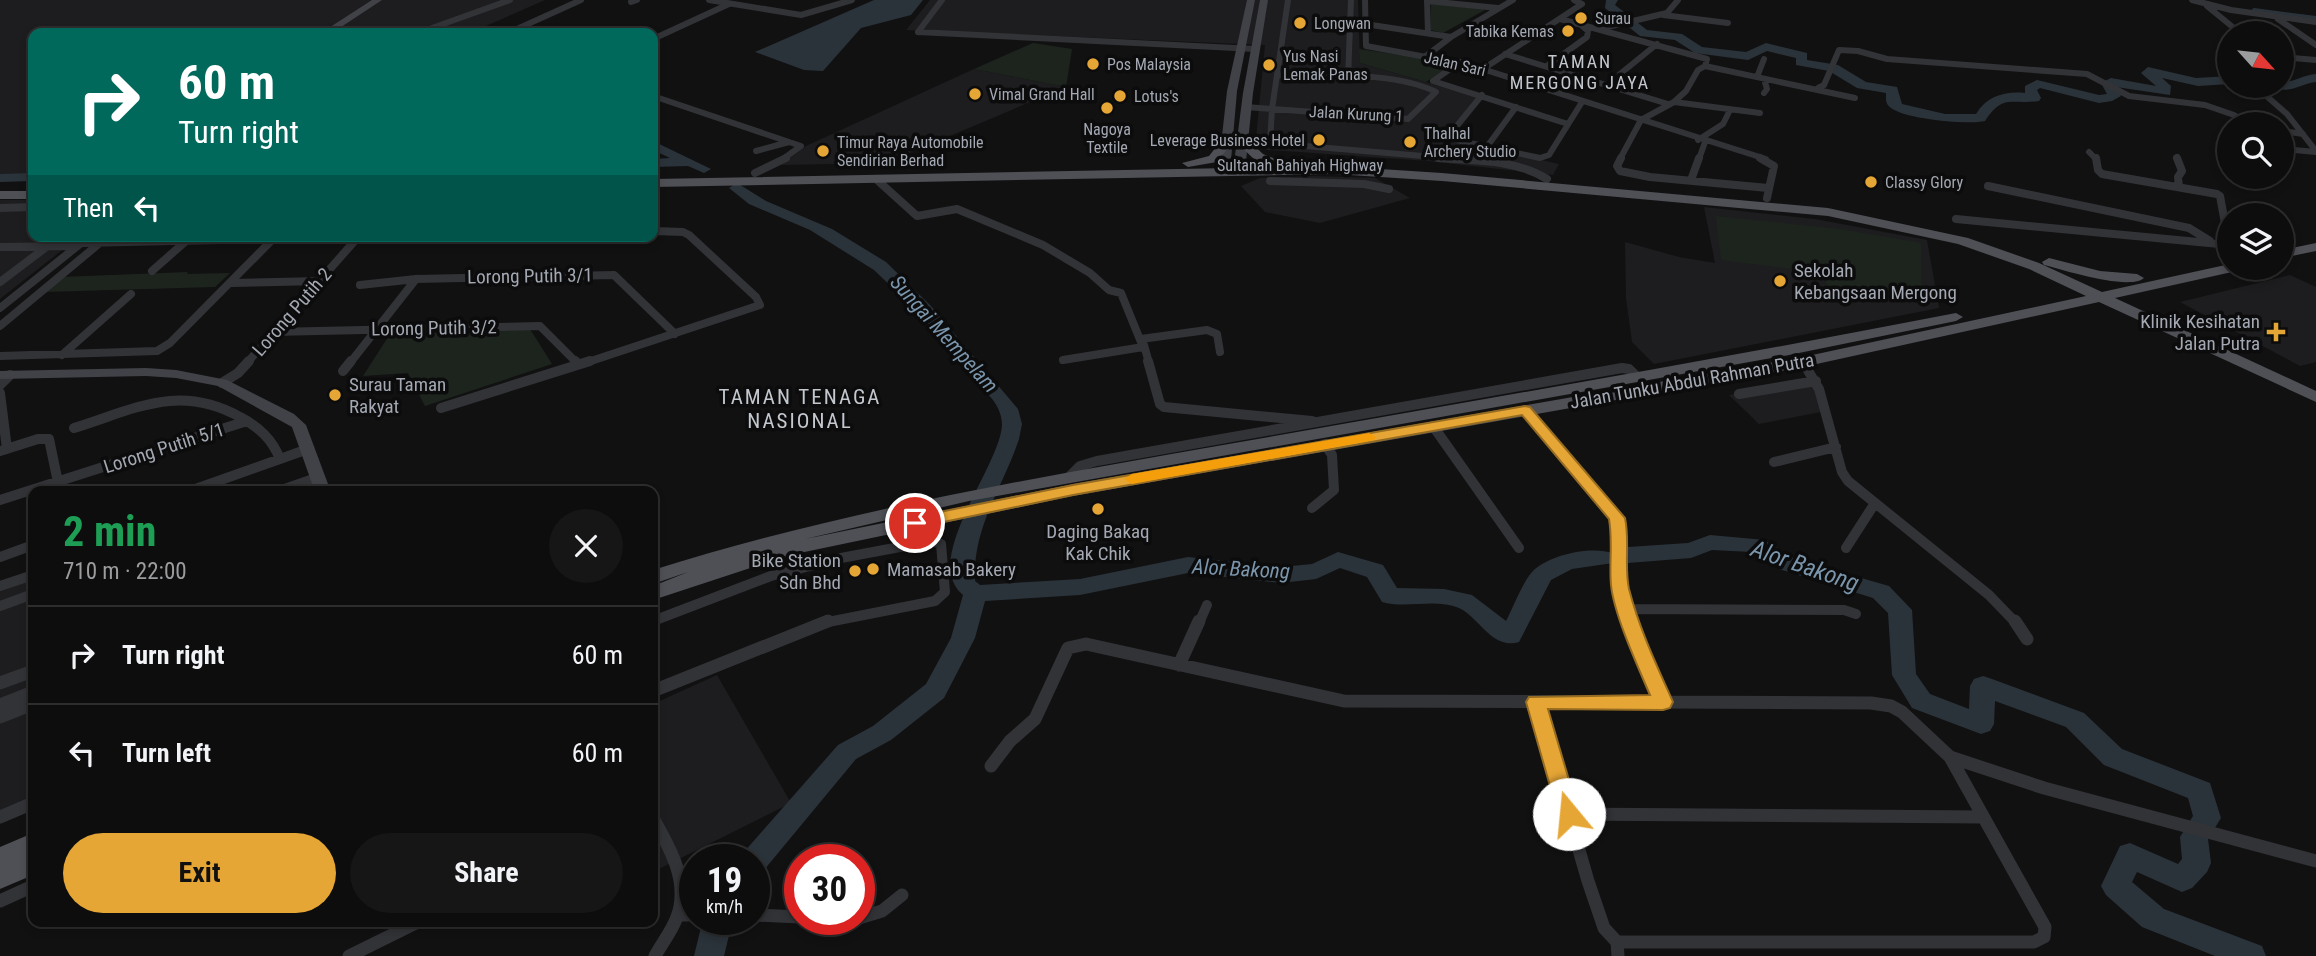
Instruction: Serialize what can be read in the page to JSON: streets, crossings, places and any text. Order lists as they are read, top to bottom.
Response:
{
  "streets": {
    "main road": ["Sultanah Bahiyah Highway", "Jalan Tunku Abdul Rahman Putra"],
    "street": [
      "Jalan Sari",
      "Jalan Kurung 1",
      "Lorong Putih 3/1",
      "Lorong Putih 2",
      "Lorong Putih 3/2",
      "Lorong Putih 5/1"
    ]
  },
  "crossings": [
    ["Jalan Sari", "Sultanah Bahiyah Highway"],
    ["Sultanah Bahiyah Highway", "Jalan Tunku Abdul Rahman Putra"],
    ["Lorong Putih 2", "Lorong Putih 3/2"]
  ],
  "districts": ["TAMAN MERGONG JAYA", "TAMAN TENAGA NASIONAL"],
  "water": ["Sungai Mempelam", "Alor Bakong"],
  "places": {
    "other": [
      "Surau",
      "Longwan",
      "Tabika Kemas",
      "Pos Malaysia",
      "Yus Nasi Lemak Panas",
      "Vimal Grand Hall",
      "Lotus's",
      "Nagoya Textile",
      "Leverage Business Hotel",
      "Thalhal Archery Studio",
      "Timur Raya Automobile Sendirian Berhad",
      "Classy Glory",
      "Sekolah Kebangsaan Mergong",
      "Surau Taman Rakyat",
      "Daging Bakaq Kak Chik",
      "Mamasab Bakery",
      "Bike Station Sdn Bhd"
    ],
    "health": ["Klinik Kesihatan Jalan Putra"]
  },
  "north": "bottom right",
  "page": {
    "turn": ["60 m", "Turn right"],
    "then": "Then",
    "heading": ["2 min", "710 m · 22:00"],
    "list": [
      {
        "name": "Turn right",
        "value": "60 m"
      },
      {
        "name": "Turn left",
        "value": "60 m"
      }
    ],
    "buttons": ["Exit", "Share"],
    "speed": "19 km/h",
    "limit": "30"
  }
}
